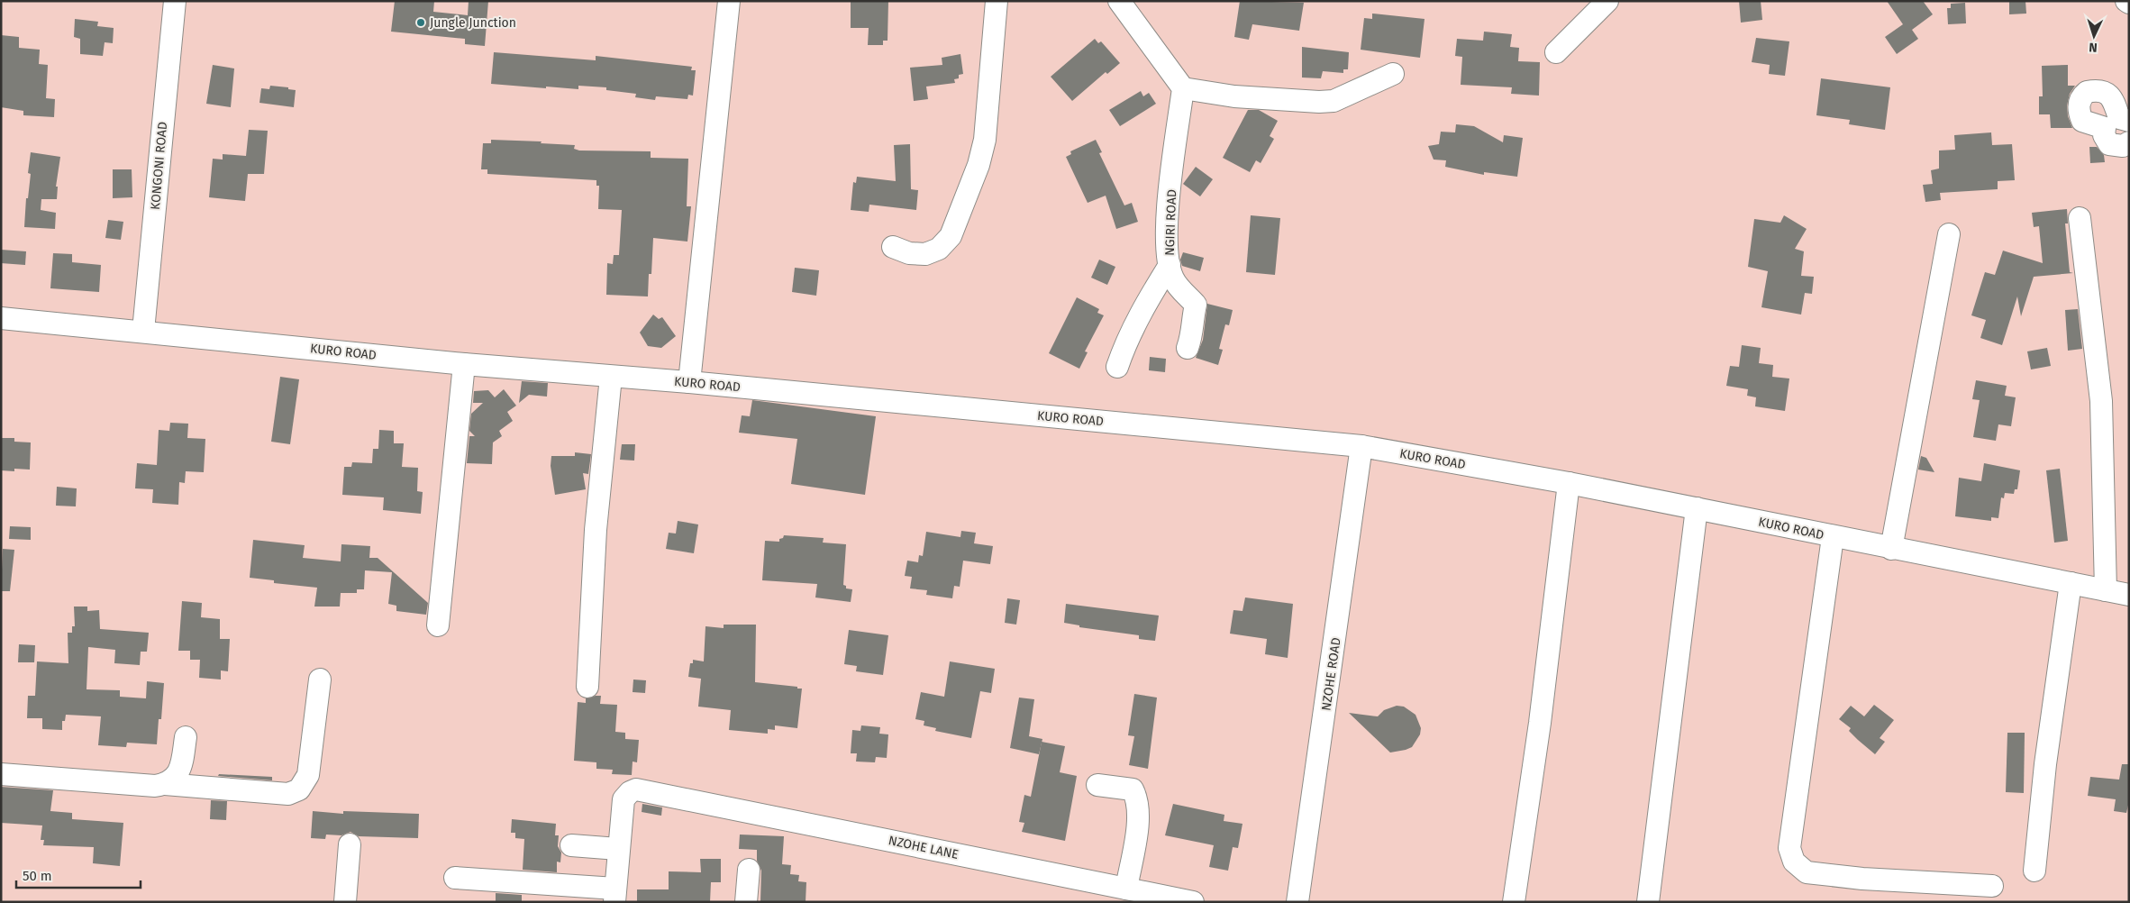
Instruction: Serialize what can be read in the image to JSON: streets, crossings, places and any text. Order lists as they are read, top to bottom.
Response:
{
  "streets": {
    "street": [
      "KONGONI ROAD",
      "NGIRI ROAD",
      "KURO ROAD",
      "NZOHE ROAD",
      "NZOHE LANE"
    ]
  },
  "crossings": [
    ["KONGONI ROAD", "KURO ROAD"],
    ["KURO ROAD", "NZOHE ROAD"]
  ],
  "places": ["Jungle Junction"],
  "scale_bar": "50 m",
  "north": "bottom"
}
